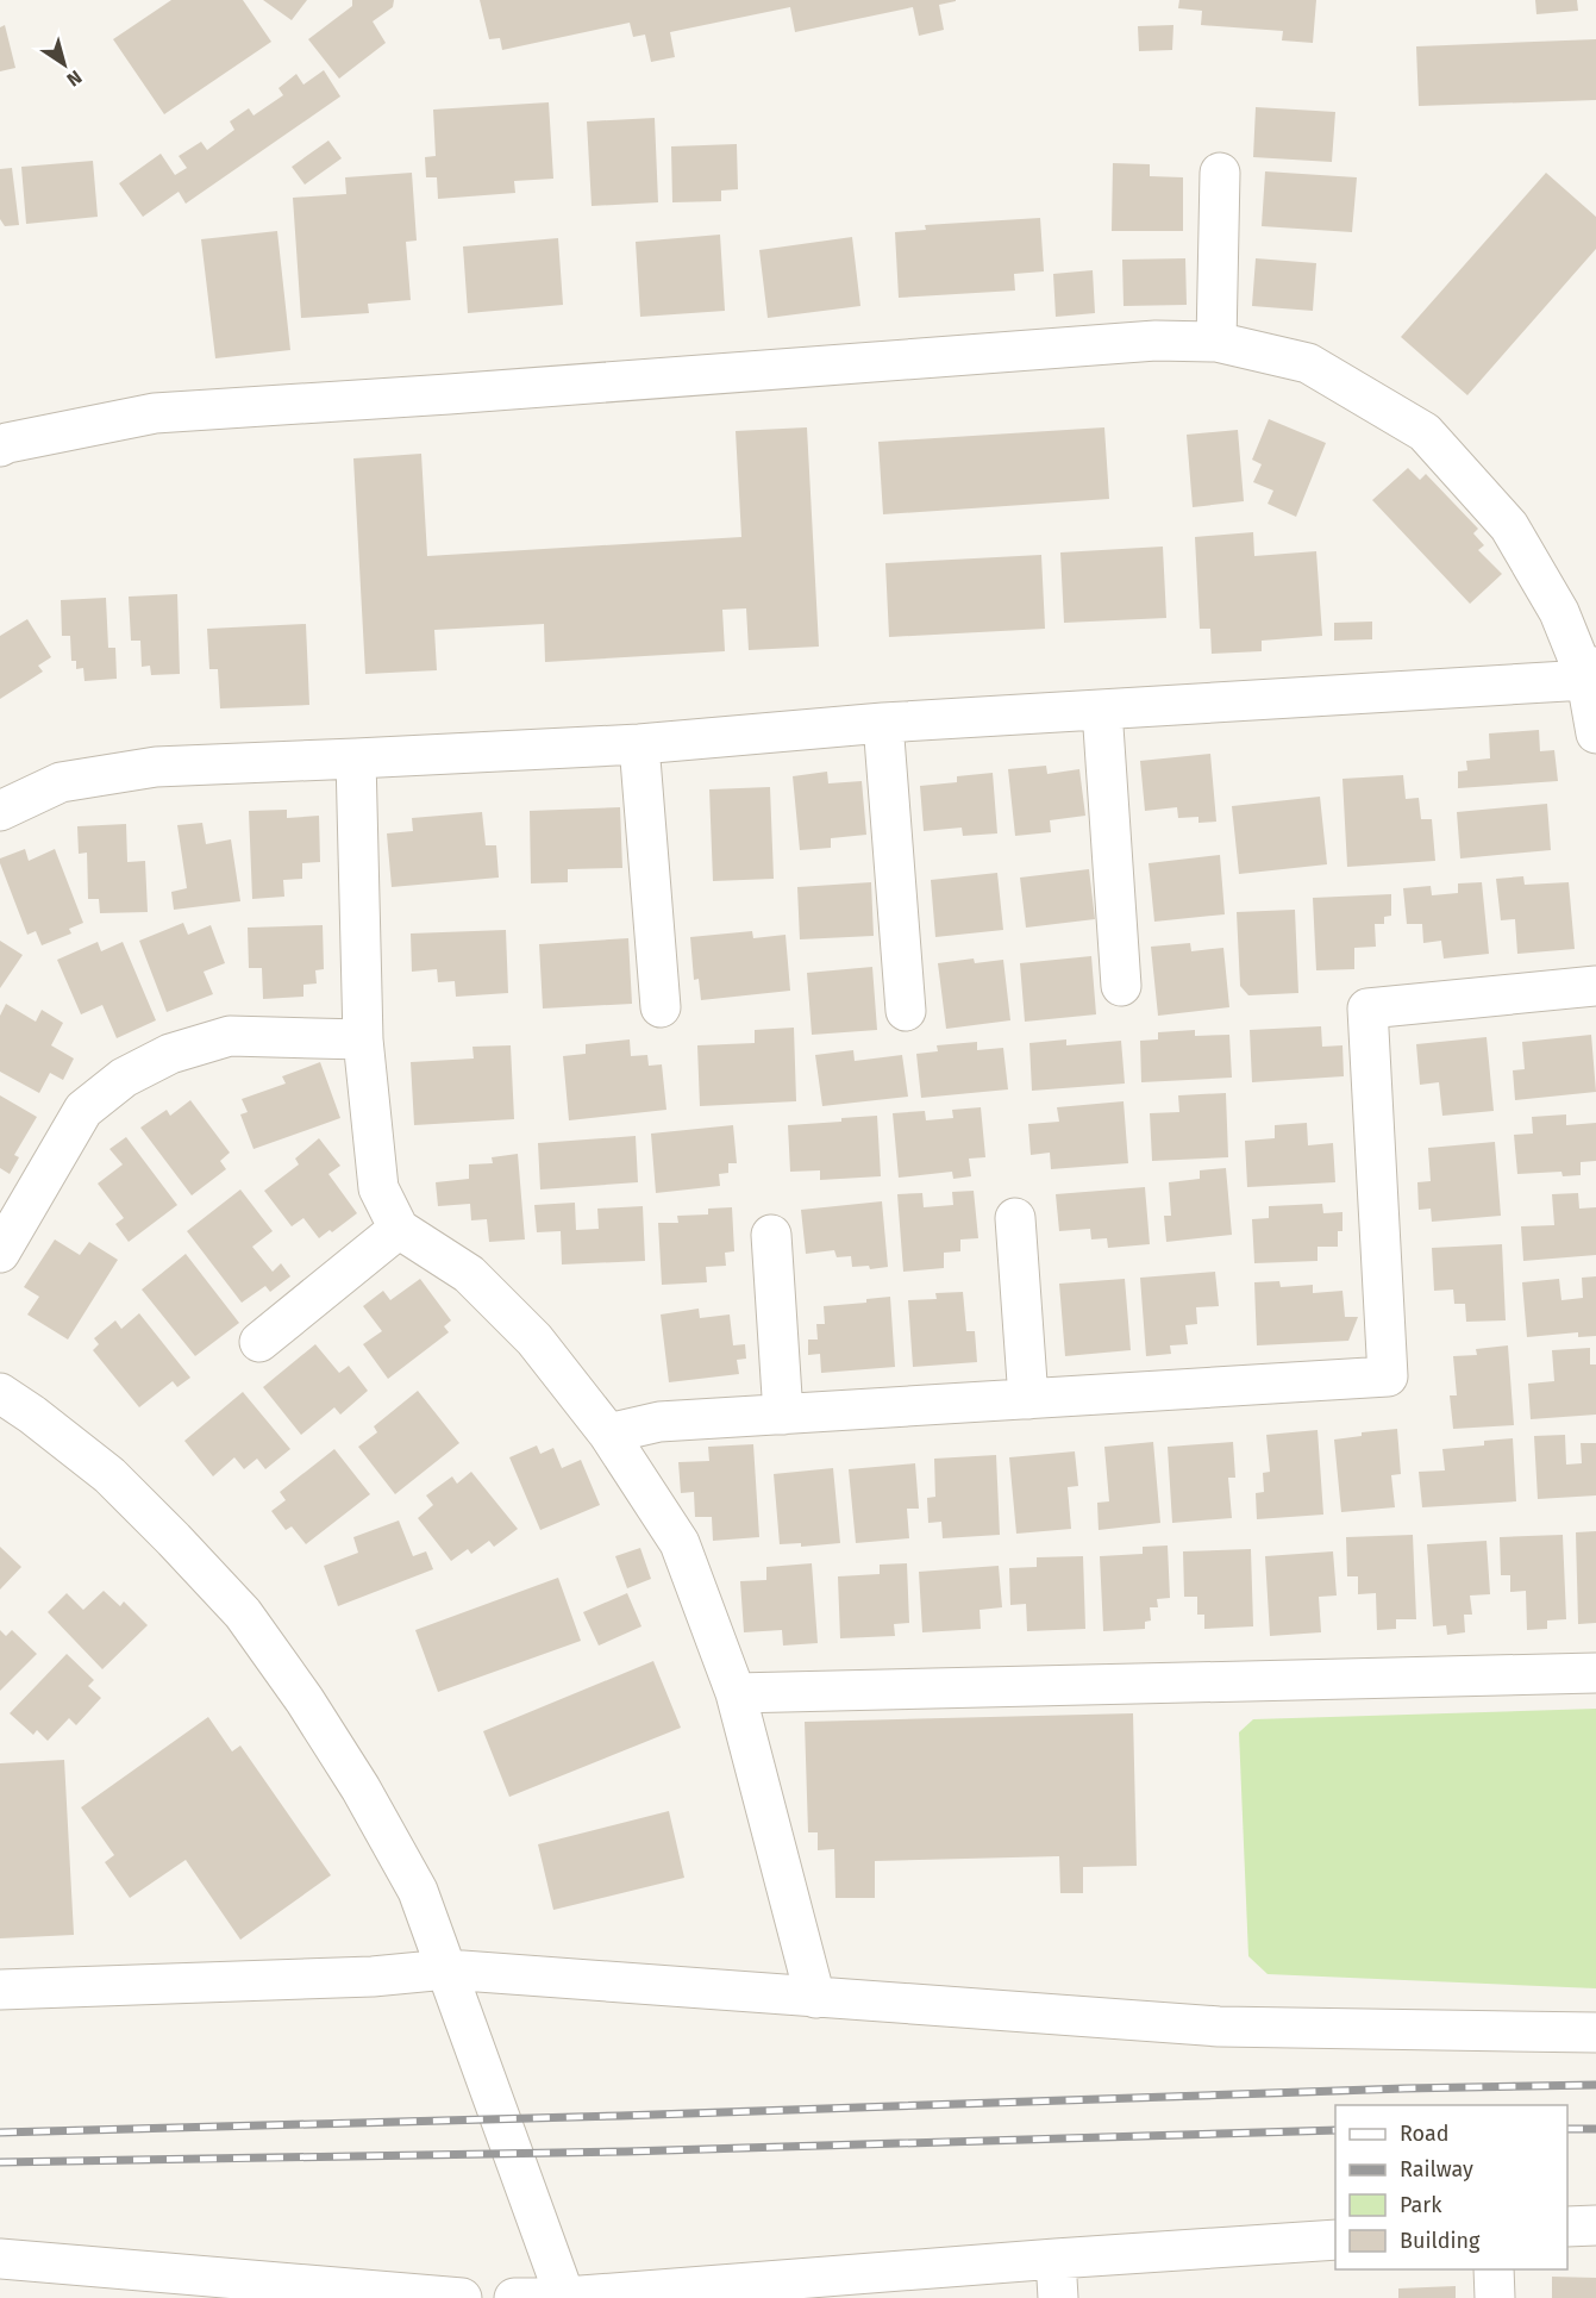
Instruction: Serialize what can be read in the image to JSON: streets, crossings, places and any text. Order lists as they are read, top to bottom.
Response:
{
  "legend": [
    "Road",
    "Railway",
    "Park",
    "Building"
  ],
  "north": "bottom right"
}
